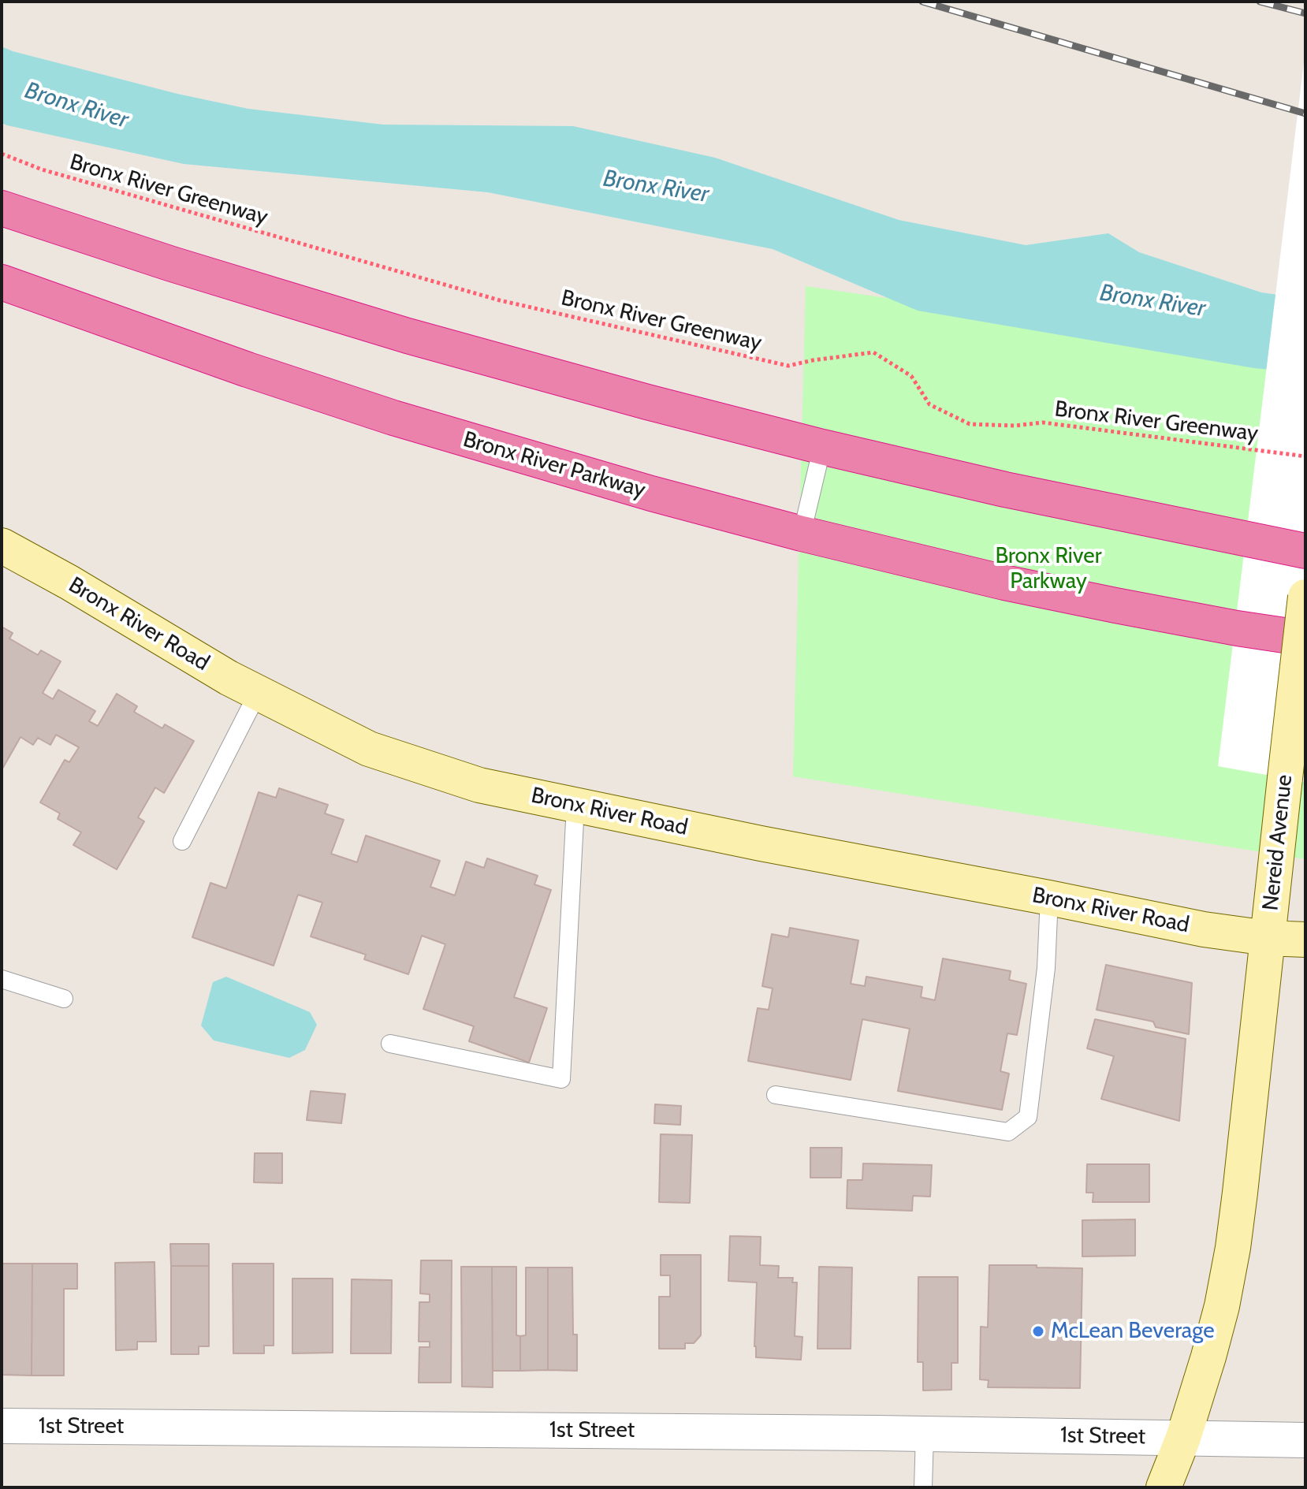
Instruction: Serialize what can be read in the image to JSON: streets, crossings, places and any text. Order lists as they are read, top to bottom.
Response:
{
  "streets": {
    "highway": ["Bronx River Parkway"],
    "street": ["Bronx River Road", "Nereid Avenue", "1st Street"],
    "path": ["Bronx River Greenway"]
  },
  "crossings": [
    ["Bronx River Road", "Nereid Avenue"],
    ["Nereid Avenue", "1st Street"]
  ],
  "water": ["Bronx River"],
  "parks": ["Bronx River Parkway"],
  "places": ["McLean Beverage"]
}
